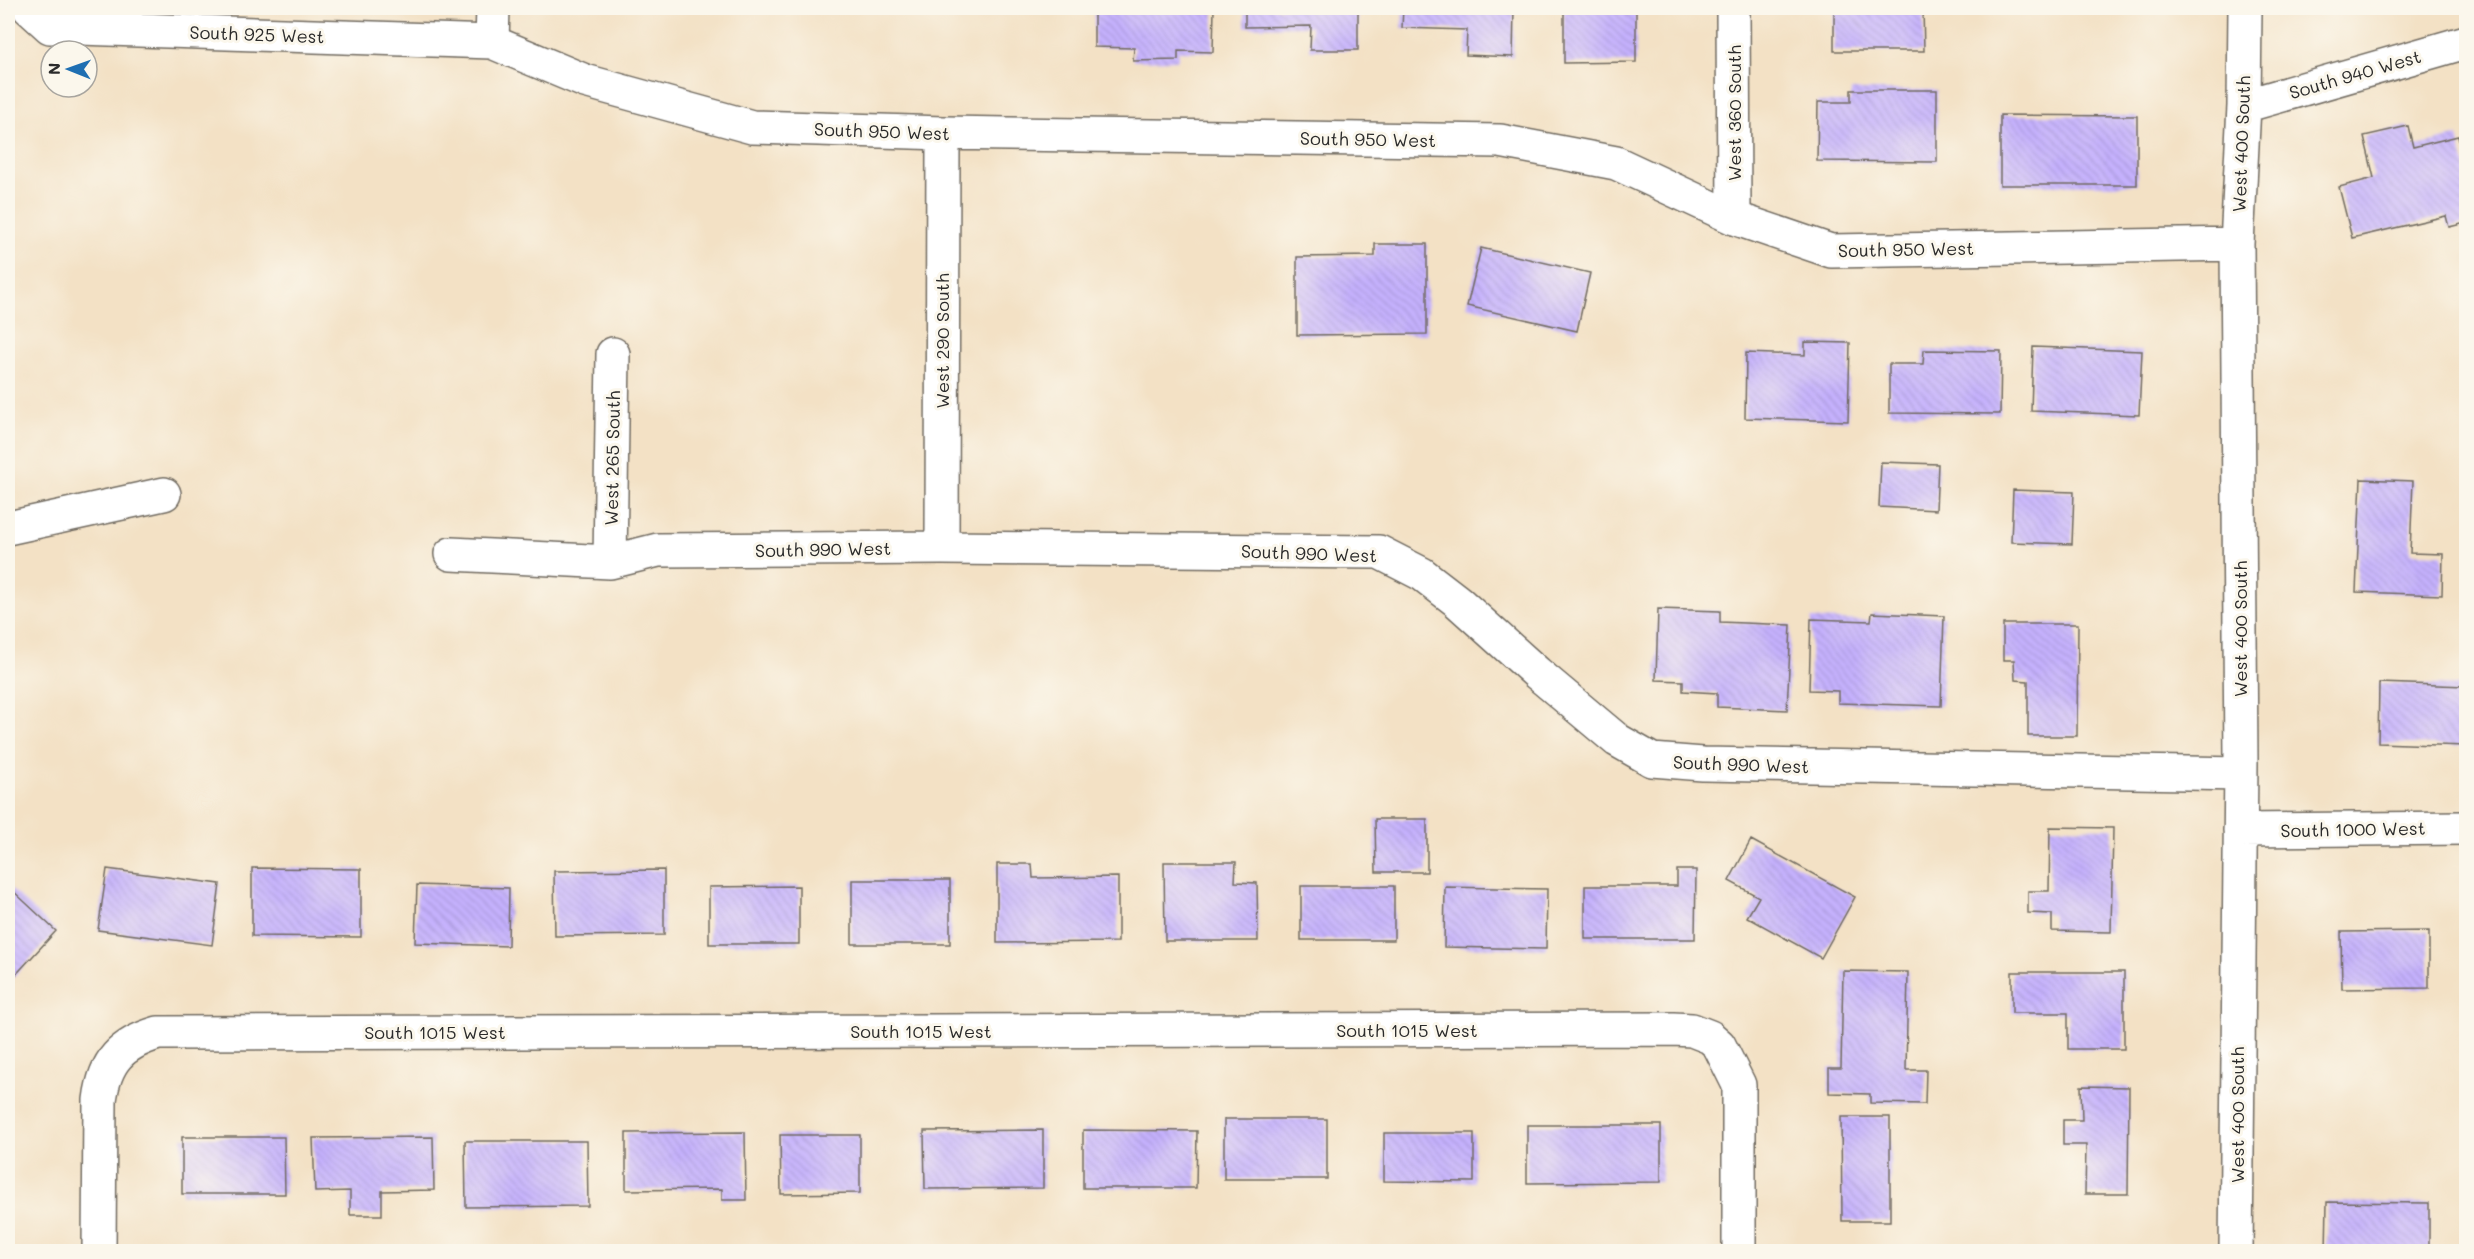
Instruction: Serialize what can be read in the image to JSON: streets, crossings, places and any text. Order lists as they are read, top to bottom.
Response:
{
  "streets": {
    "street": [
      "South 925 West",
      "South 940 West",
      "West 360 South",
      "South 950 West",
      "West 400 South",
      "West 290 South",
      "West 265 South",
      "South 990 West",
      "South 1000 West",
      "South 1015 West"
    ]
  },
  "crossings": [
    ["South 925 West", "South 950 West"],
    ["South 940 West", "West 400 South"],
    ["West 360 South", "South 950 West"],
    ["South 950 West", "West 400 South"],
    ["South 950 West", "West 290 South"],
    ["West 400 South", "South 990 West"],
    ["West 400 South", "South 1000 West"],
    ["West 290 South", "South 990 West"],
    ["West 265 South", "South 990 West"]
  ],
  "north": "left"
}
